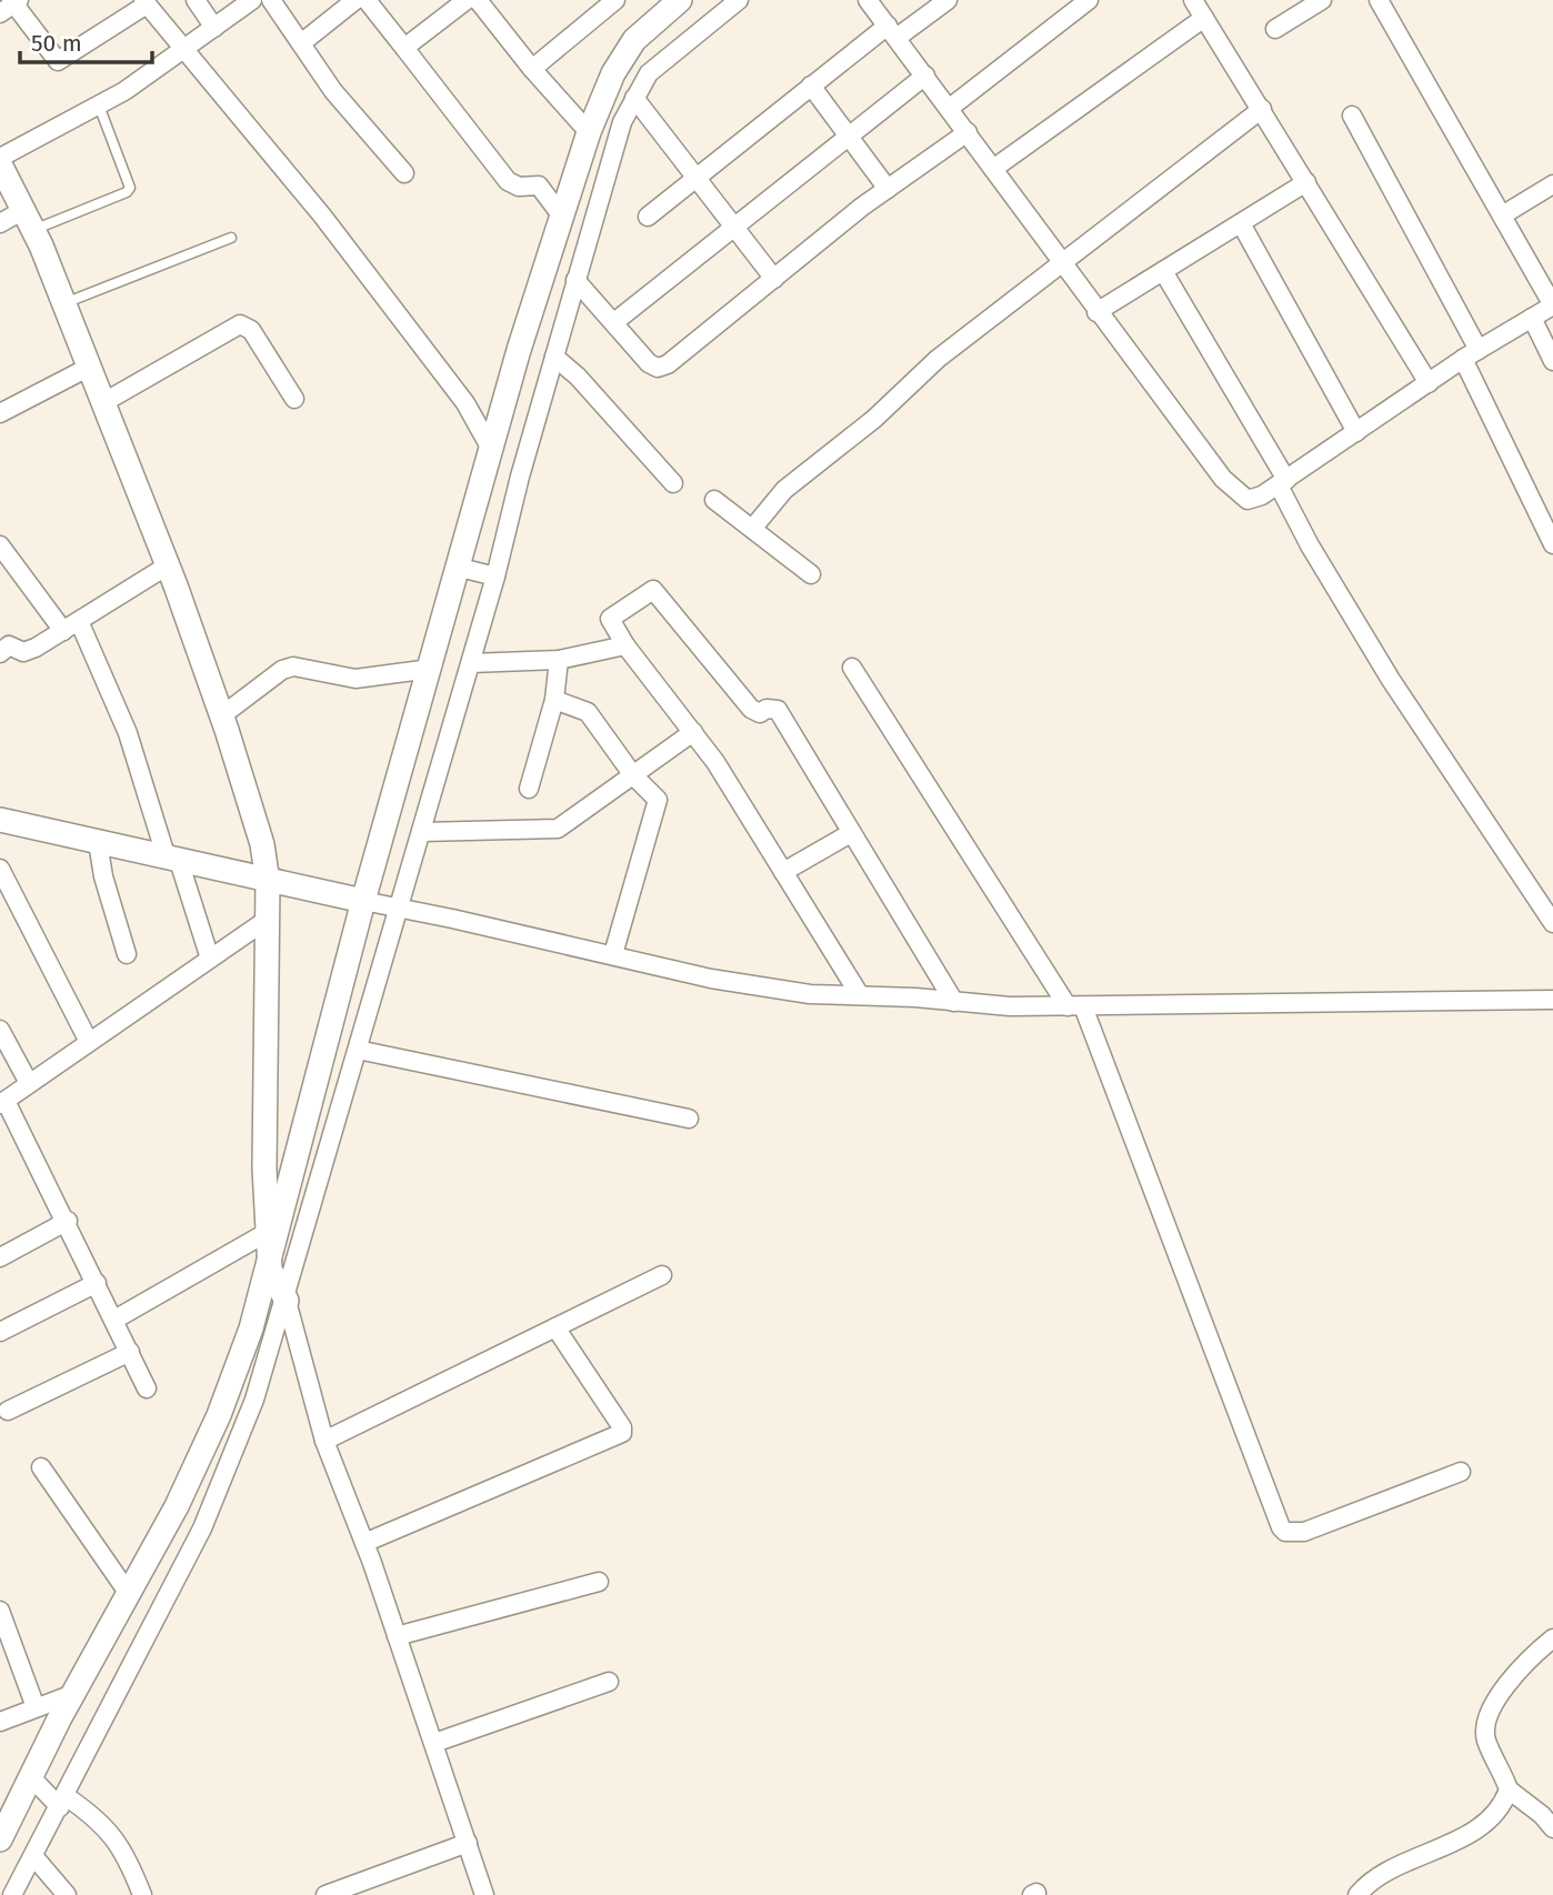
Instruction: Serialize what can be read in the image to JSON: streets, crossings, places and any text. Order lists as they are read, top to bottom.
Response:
{
  "scale_bar": "50 m"
}
